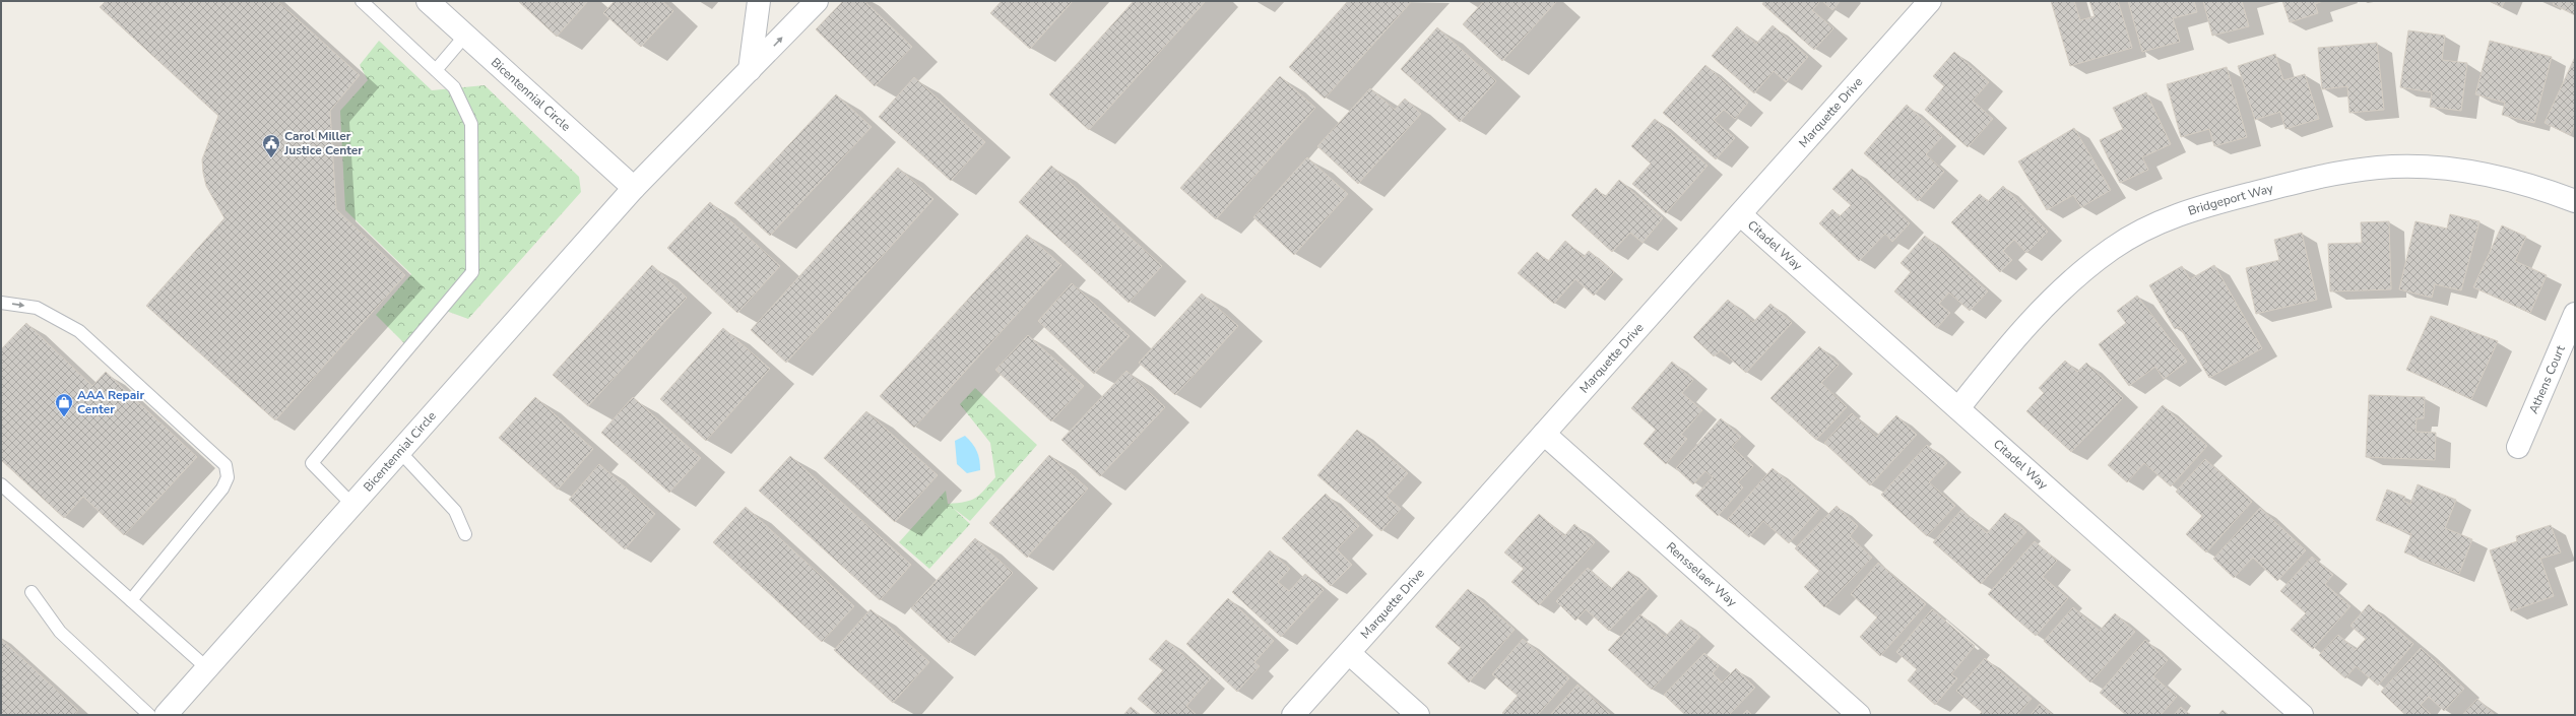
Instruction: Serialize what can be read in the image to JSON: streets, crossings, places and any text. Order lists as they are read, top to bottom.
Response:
{
  "streets": {
    "street": [
      "Bicentennial Circle",
      "Marquette Drive",
      "Bridgeport Way",
      "Citadel Way",
      "Athens Court",
      "Rensselaer Way"
    ]
  },
  "crossings": [
    ["Marquette Drive", "Citadel Way"],
    ["Marquette Drive", "Rensselaer Way"],
    ["Bridgeport Way", "Citadel Way"]
  ],
  "places": {
    "public building": ["Carol Miller Justice Center"],
    "shop": ["AAA Repair Center"]
  }
}
